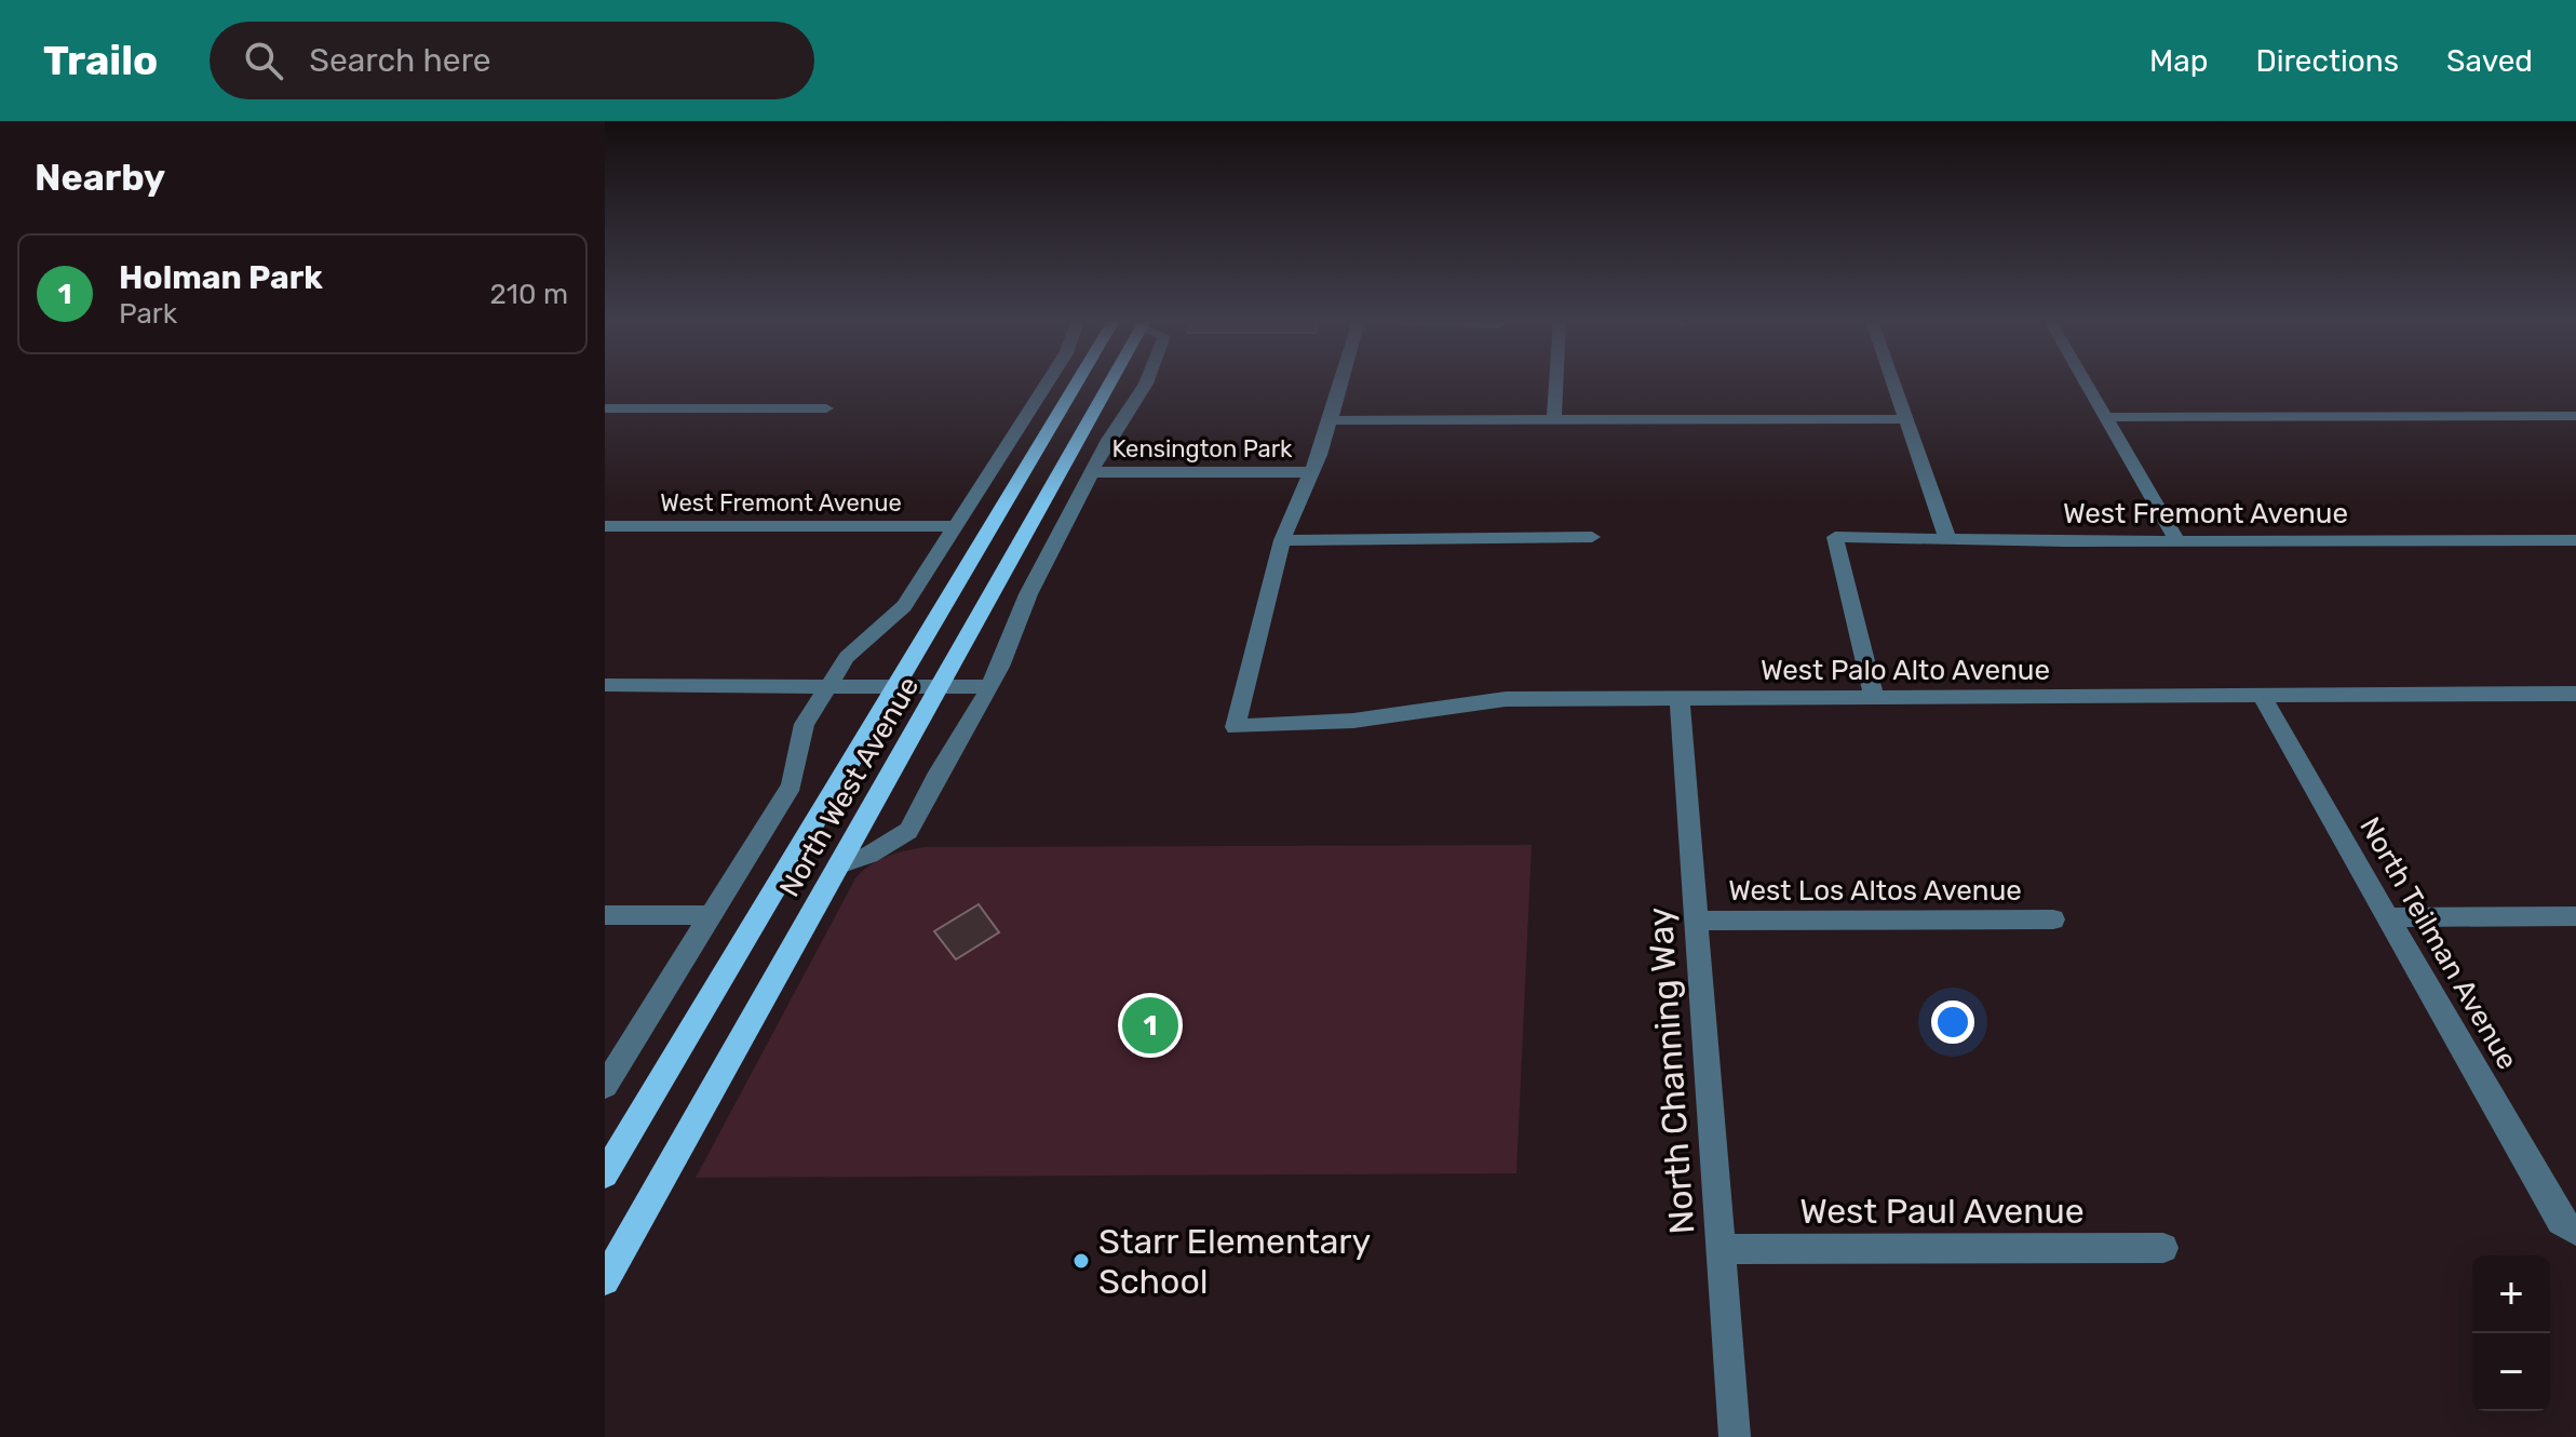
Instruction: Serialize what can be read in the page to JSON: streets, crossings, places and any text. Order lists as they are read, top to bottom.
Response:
{
  "streets": {
    "main road": ["North West Avenue"],
    "street": [
      "Kensington Park",
      "West Fremont Avenue",
      "West Palo Alto Avenue",
      "West Los Altos Avenue",
      "North Teilman Avenue",
      "North Channing Way",
      "West Paul Avenue"
    ]
  },
  "crossings": [
    ["West Fremont Avenue", "West Palo Alto Avenue"],
    ["West Palo Alto Avenue", "North Teilman Avenue"],
    ["West Palo Alto Avenue", "North Channing Way"],
    ["West Los Altos Avenue", "North Channing Way"],
    ["North Channing Way", "West Paul Avenue"]
  ],
  "places": ["Starr Elementary School"],
  "page": {
    "header": "Trailo",
    "search": "Search here",
    "nav": ["Map", "Directions", "Saved"],
    "heading": "Nearby",
    "list": [
      {
        "mark": "1",
        "name": "Holman Park",
        "note": "Park",
        "value": "210 m"
      }
    ],
    "pins": "1",
    "map_buttons": ["+", "−"]
  }
}
